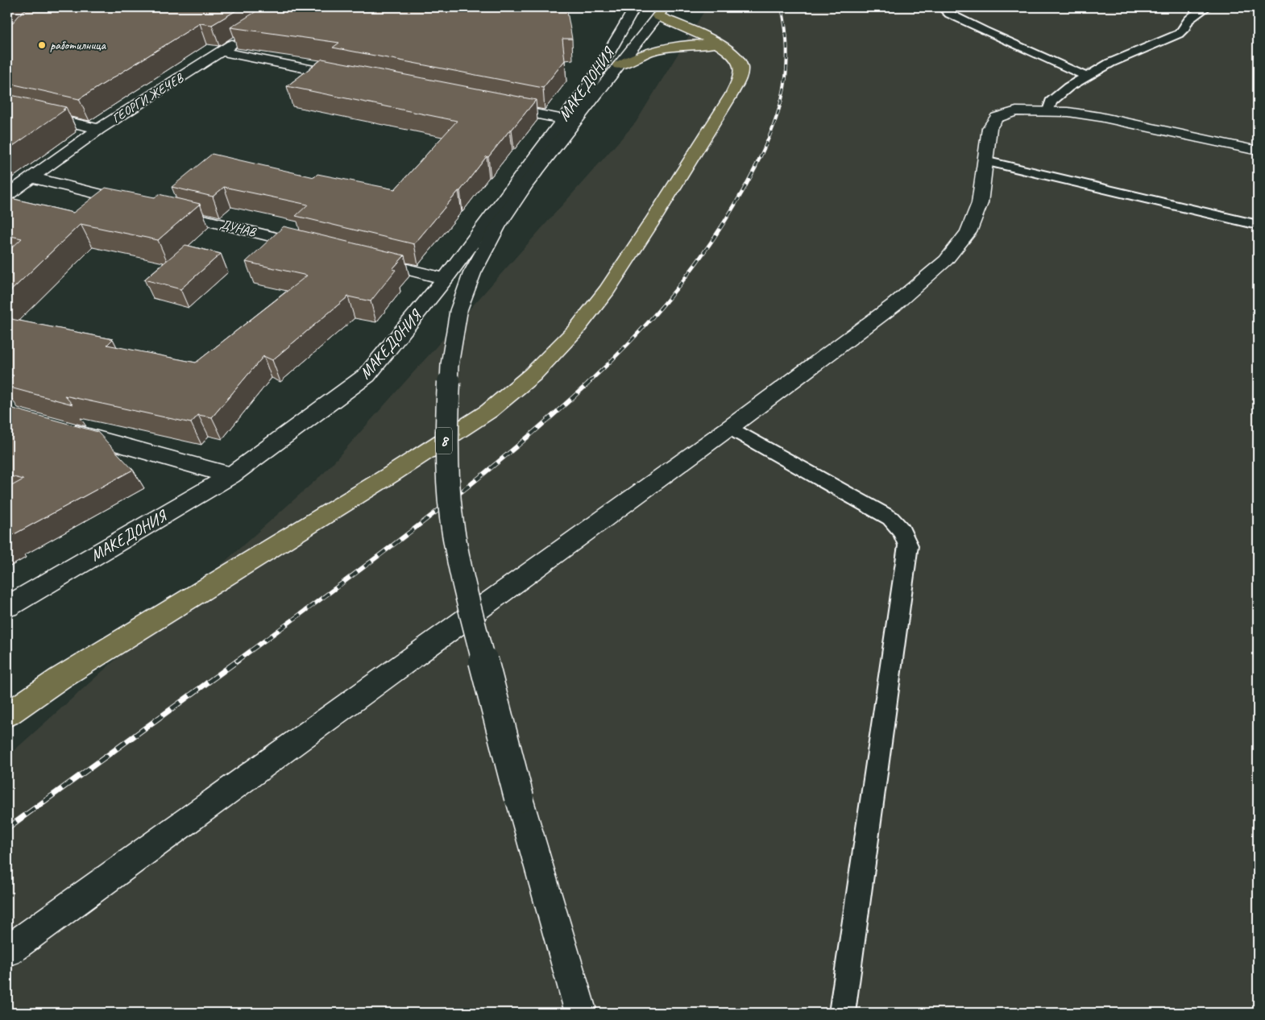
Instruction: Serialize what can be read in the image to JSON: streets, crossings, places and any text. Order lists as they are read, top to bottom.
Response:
{
  "streets": {
    "main road": ["8"],
    "street": ["МАКЕДОНИЯ", "ГЕОРГИ ЖЕЧЕВ", "ДУНАВ"]
  },
  "places": ["работилница"]
}
